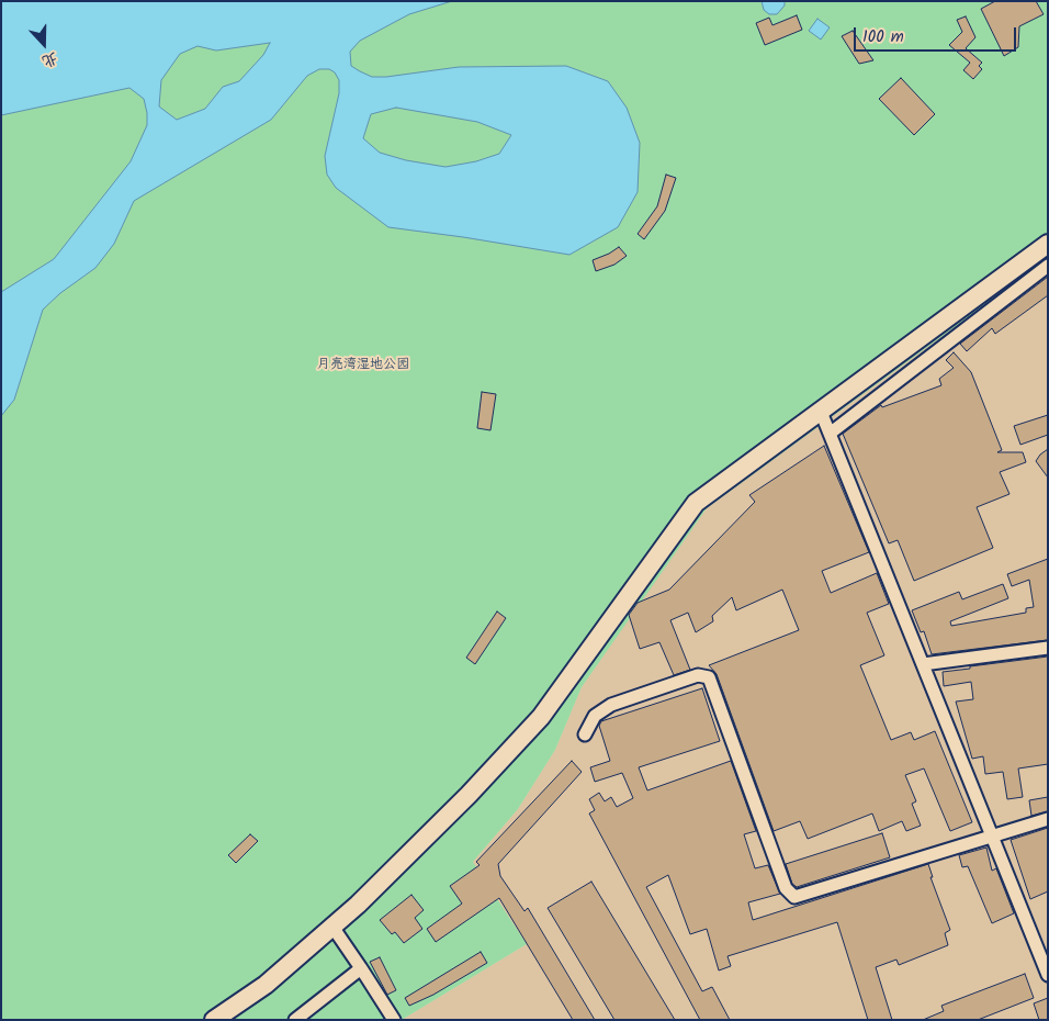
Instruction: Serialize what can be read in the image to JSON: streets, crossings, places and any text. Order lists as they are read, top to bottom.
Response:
{
  "parks": ["月亮湾湿地公园"],
  "scale_bar": "100 m",
  "north": "bottom"
}
